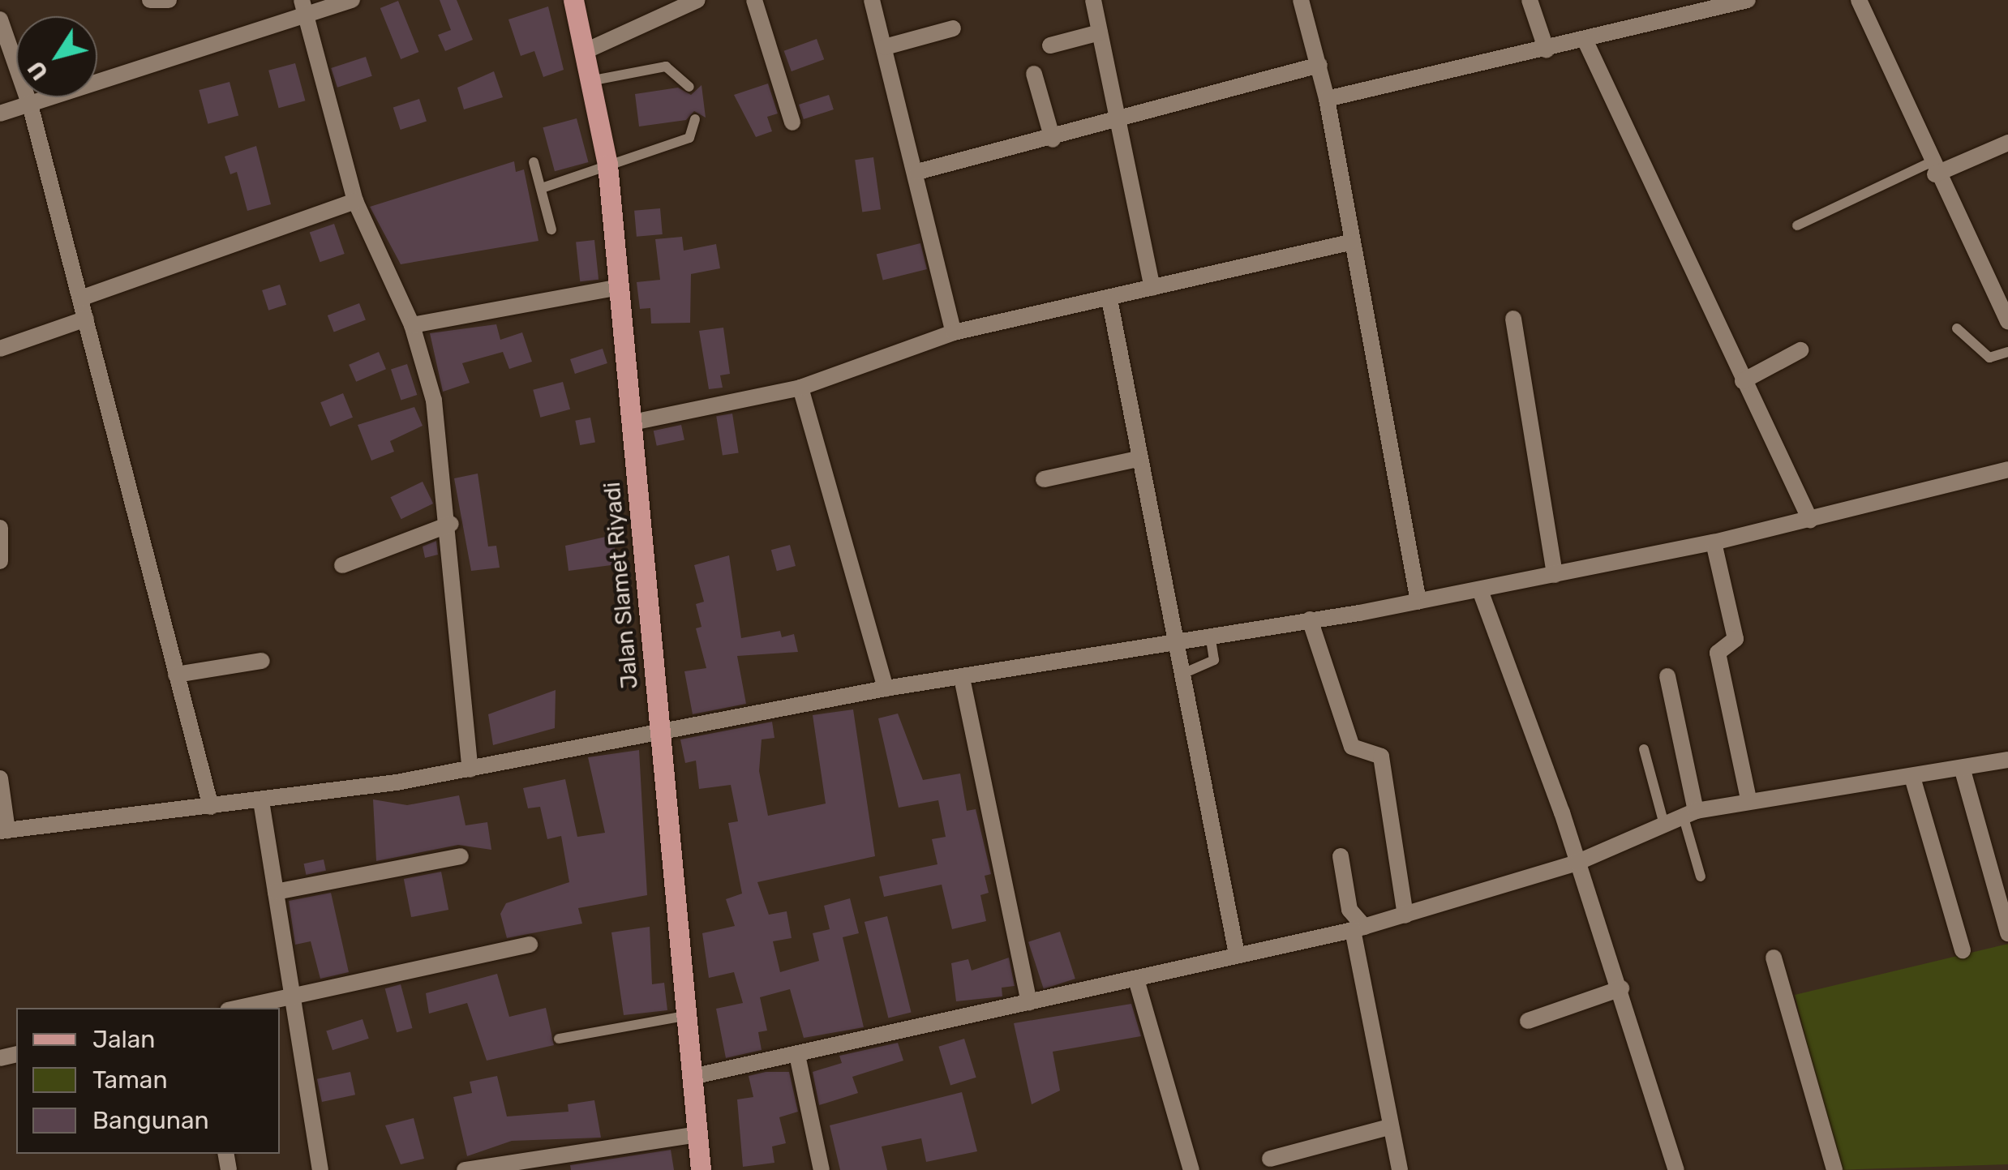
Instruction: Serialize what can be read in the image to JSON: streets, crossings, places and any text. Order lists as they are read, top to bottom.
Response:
{
  "streets": {
    "main road": ["Jalan Slamet Riyadi"]
  },
  "legend": ["Jalan", "Taman", "Bangunan"],
  "north": "bottom left"
}
